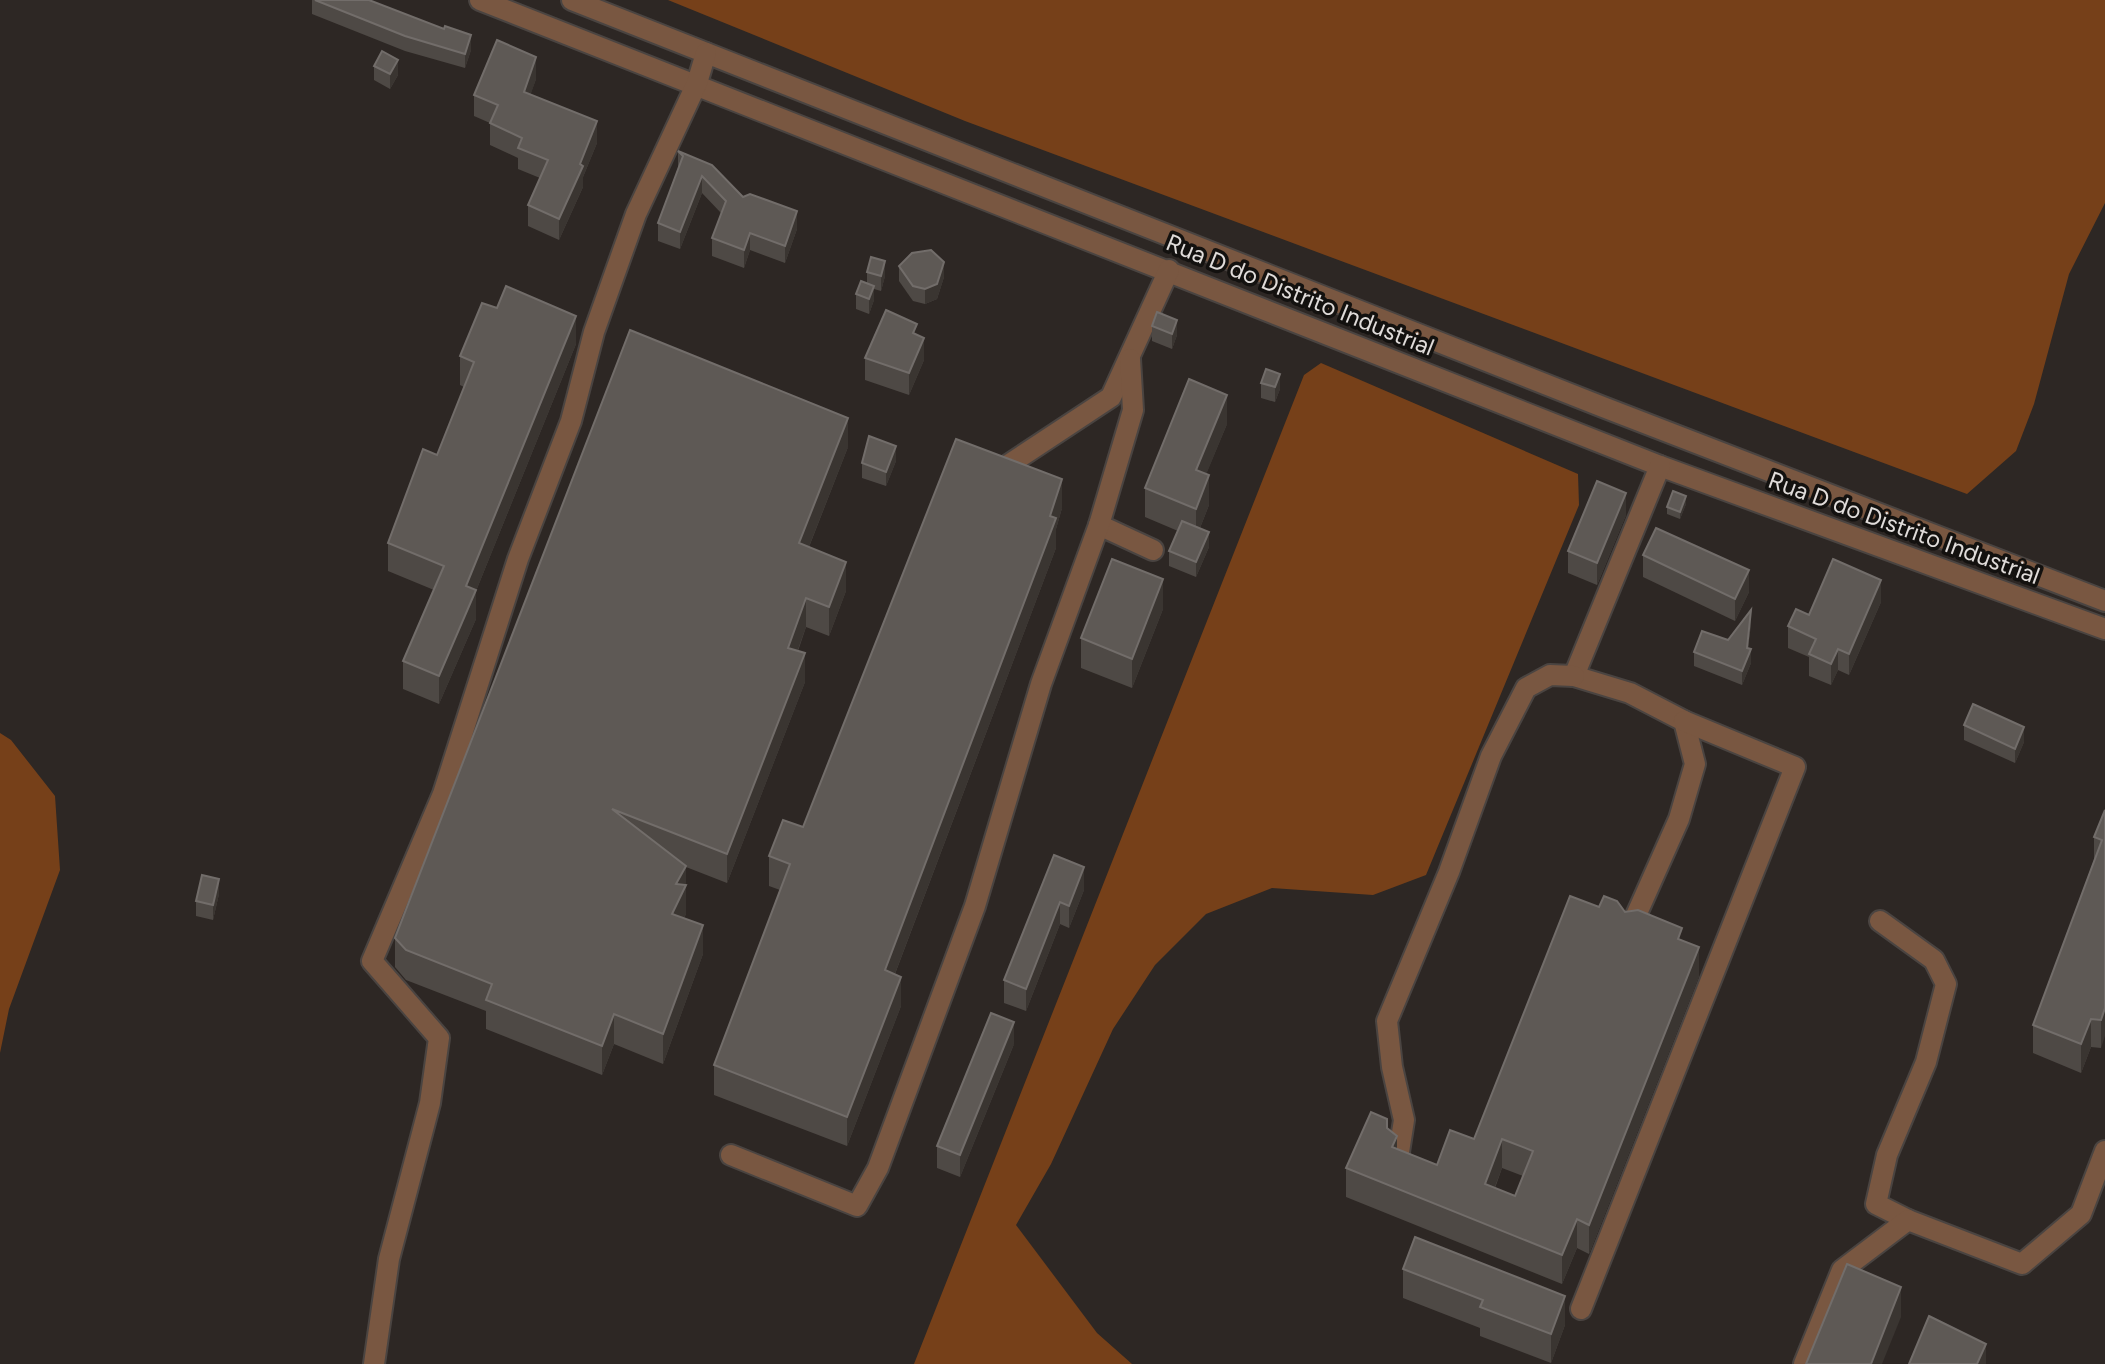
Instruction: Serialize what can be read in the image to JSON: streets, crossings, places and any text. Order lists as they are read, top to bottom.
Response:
{
  "streets": {
    "street": ["Rua D do Distrito Industrial"]
  }
}
